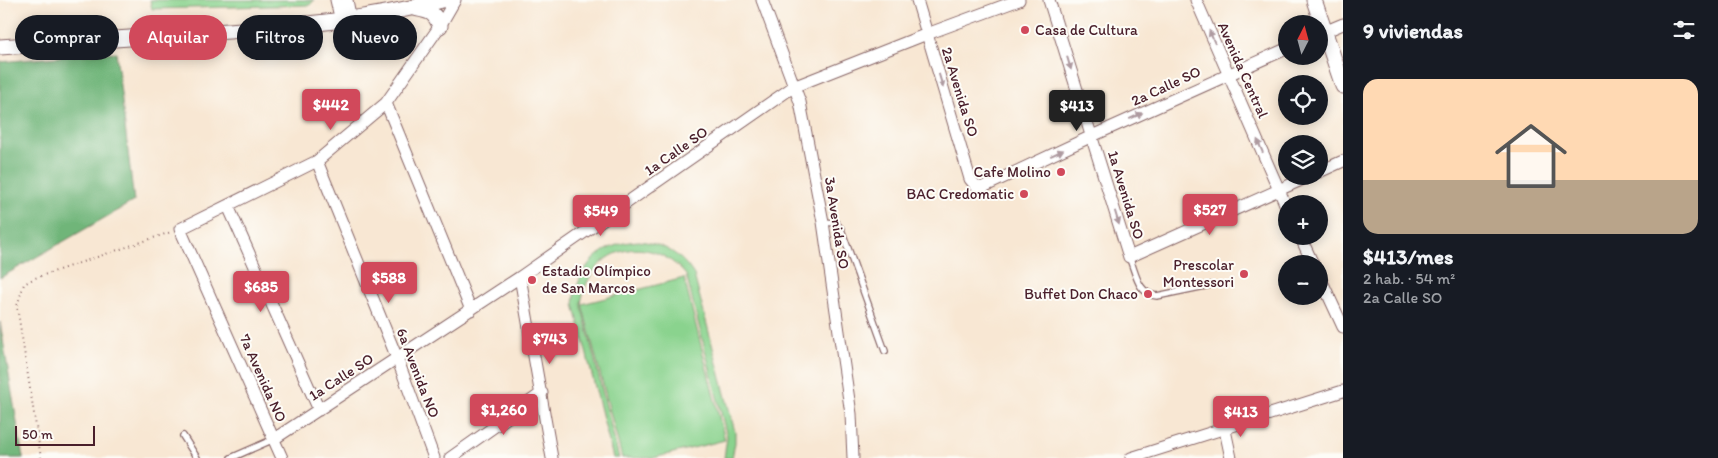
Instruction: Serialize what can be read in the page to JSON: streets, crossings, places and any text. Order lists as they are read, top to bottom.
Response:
{
  "streets": {
    "street": [
      "Avenida Central",
      "2a Calle SO",
      "2a Avenida SO",
      "1a Calle SO",
      "1a Avenida SO",
      "3a Avenida SO",
      "6a Avenida NO",
      "7a Avenida NO"
    ]
  },
  "crossings": [
    ["Avenida Central", "2a Calle SO"],
    ["2a Calle SO", "2a Avenida SO"],
    ["2a Calle SO", "1a Avenida SO"],
    ["2a Avenida SO", "1a Calle SO"],
    ["1a Calle SO", "3a Avenida SO"],
    ["1a Calle SO", "6a Avenida NO"],
    ["1a Calle SO", "7a Avenida NO"]
  ],
  "one_way": [
    "Avenida Central",
    "2a Calle SO",
    "2a Avenida SO",
    "1a Avenida SO"
  ],
  "places": [
    "Casa de Cultura",
    "Cafe Molino",
    "BAC Credomatic",
    "Prescolar Montessori",
    "Estadio Olímpico de San Marcos",
    "Buffet Don Chaco"
  ],
  "scale_bar": "50 m",
  "north": "top",
  "page": {
    "heading": "9 viviendas",
    "map_buttons": ["+", "−"],
    "chip": [
      "Comprar",
      "Alquilar",
      "Filtros",
      "Nuevo"
    ],
    "list": [
      {
        "name": "$413/mes",
        "note": "2 hab. · 54 m² · 2a Calle SO"
      }
    ],
    "price": [
      "$442",
      "$413",
      "$527",
      "$549",
      "$588",
      "$685",
      "$743",
      "$1,260",
      "$413"
    ],
    "scale": "50 m"
  }
}
